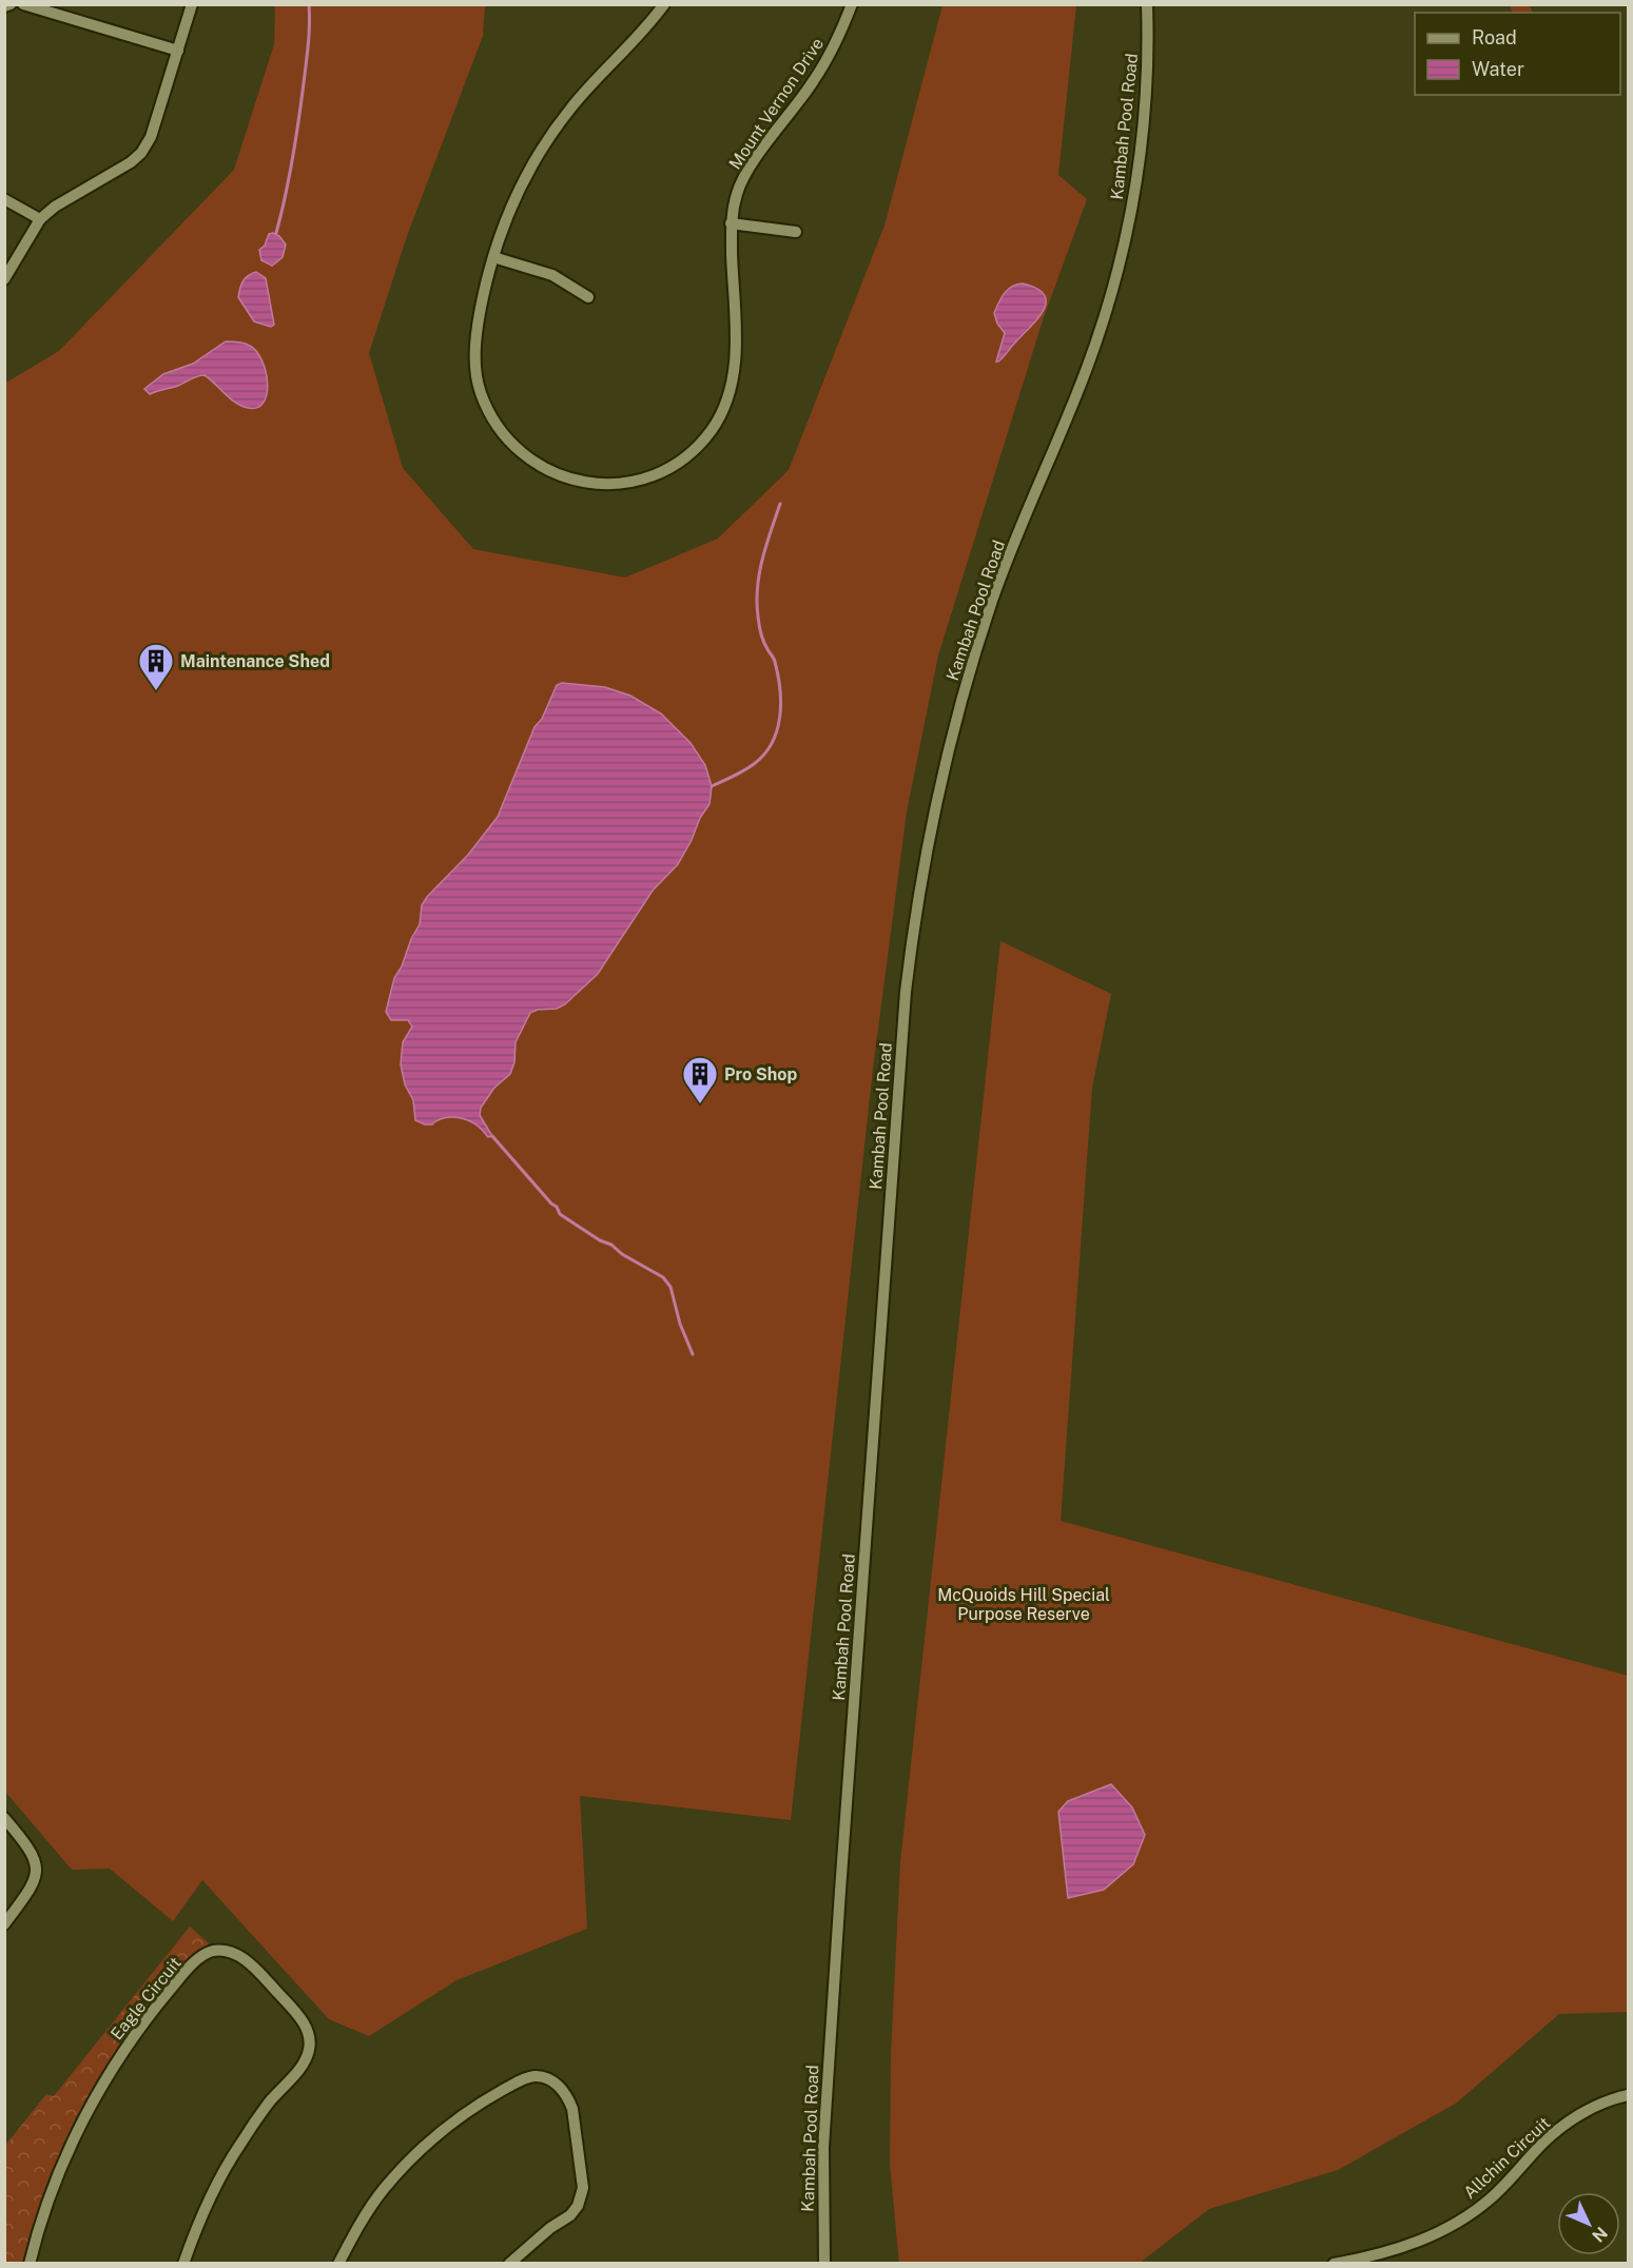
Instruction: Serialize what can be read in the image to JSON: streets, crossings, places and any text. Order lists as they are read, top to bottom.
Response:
{
  "streets": {
    "street": [
      "Mount Vernon Drive",
      "Kambah Pool Road",
      "Eagle Circuit",
      "Allchin Circuit"
    ]
  },
  "parks": ["McQuoids Hill Special Purpose Reserve"],
  "places": {
    "building": ["Maintenance Shed", "Pro Shop"]
  },
  "legend": ["Road", "Water"],
  "north": "bottom right"
}
